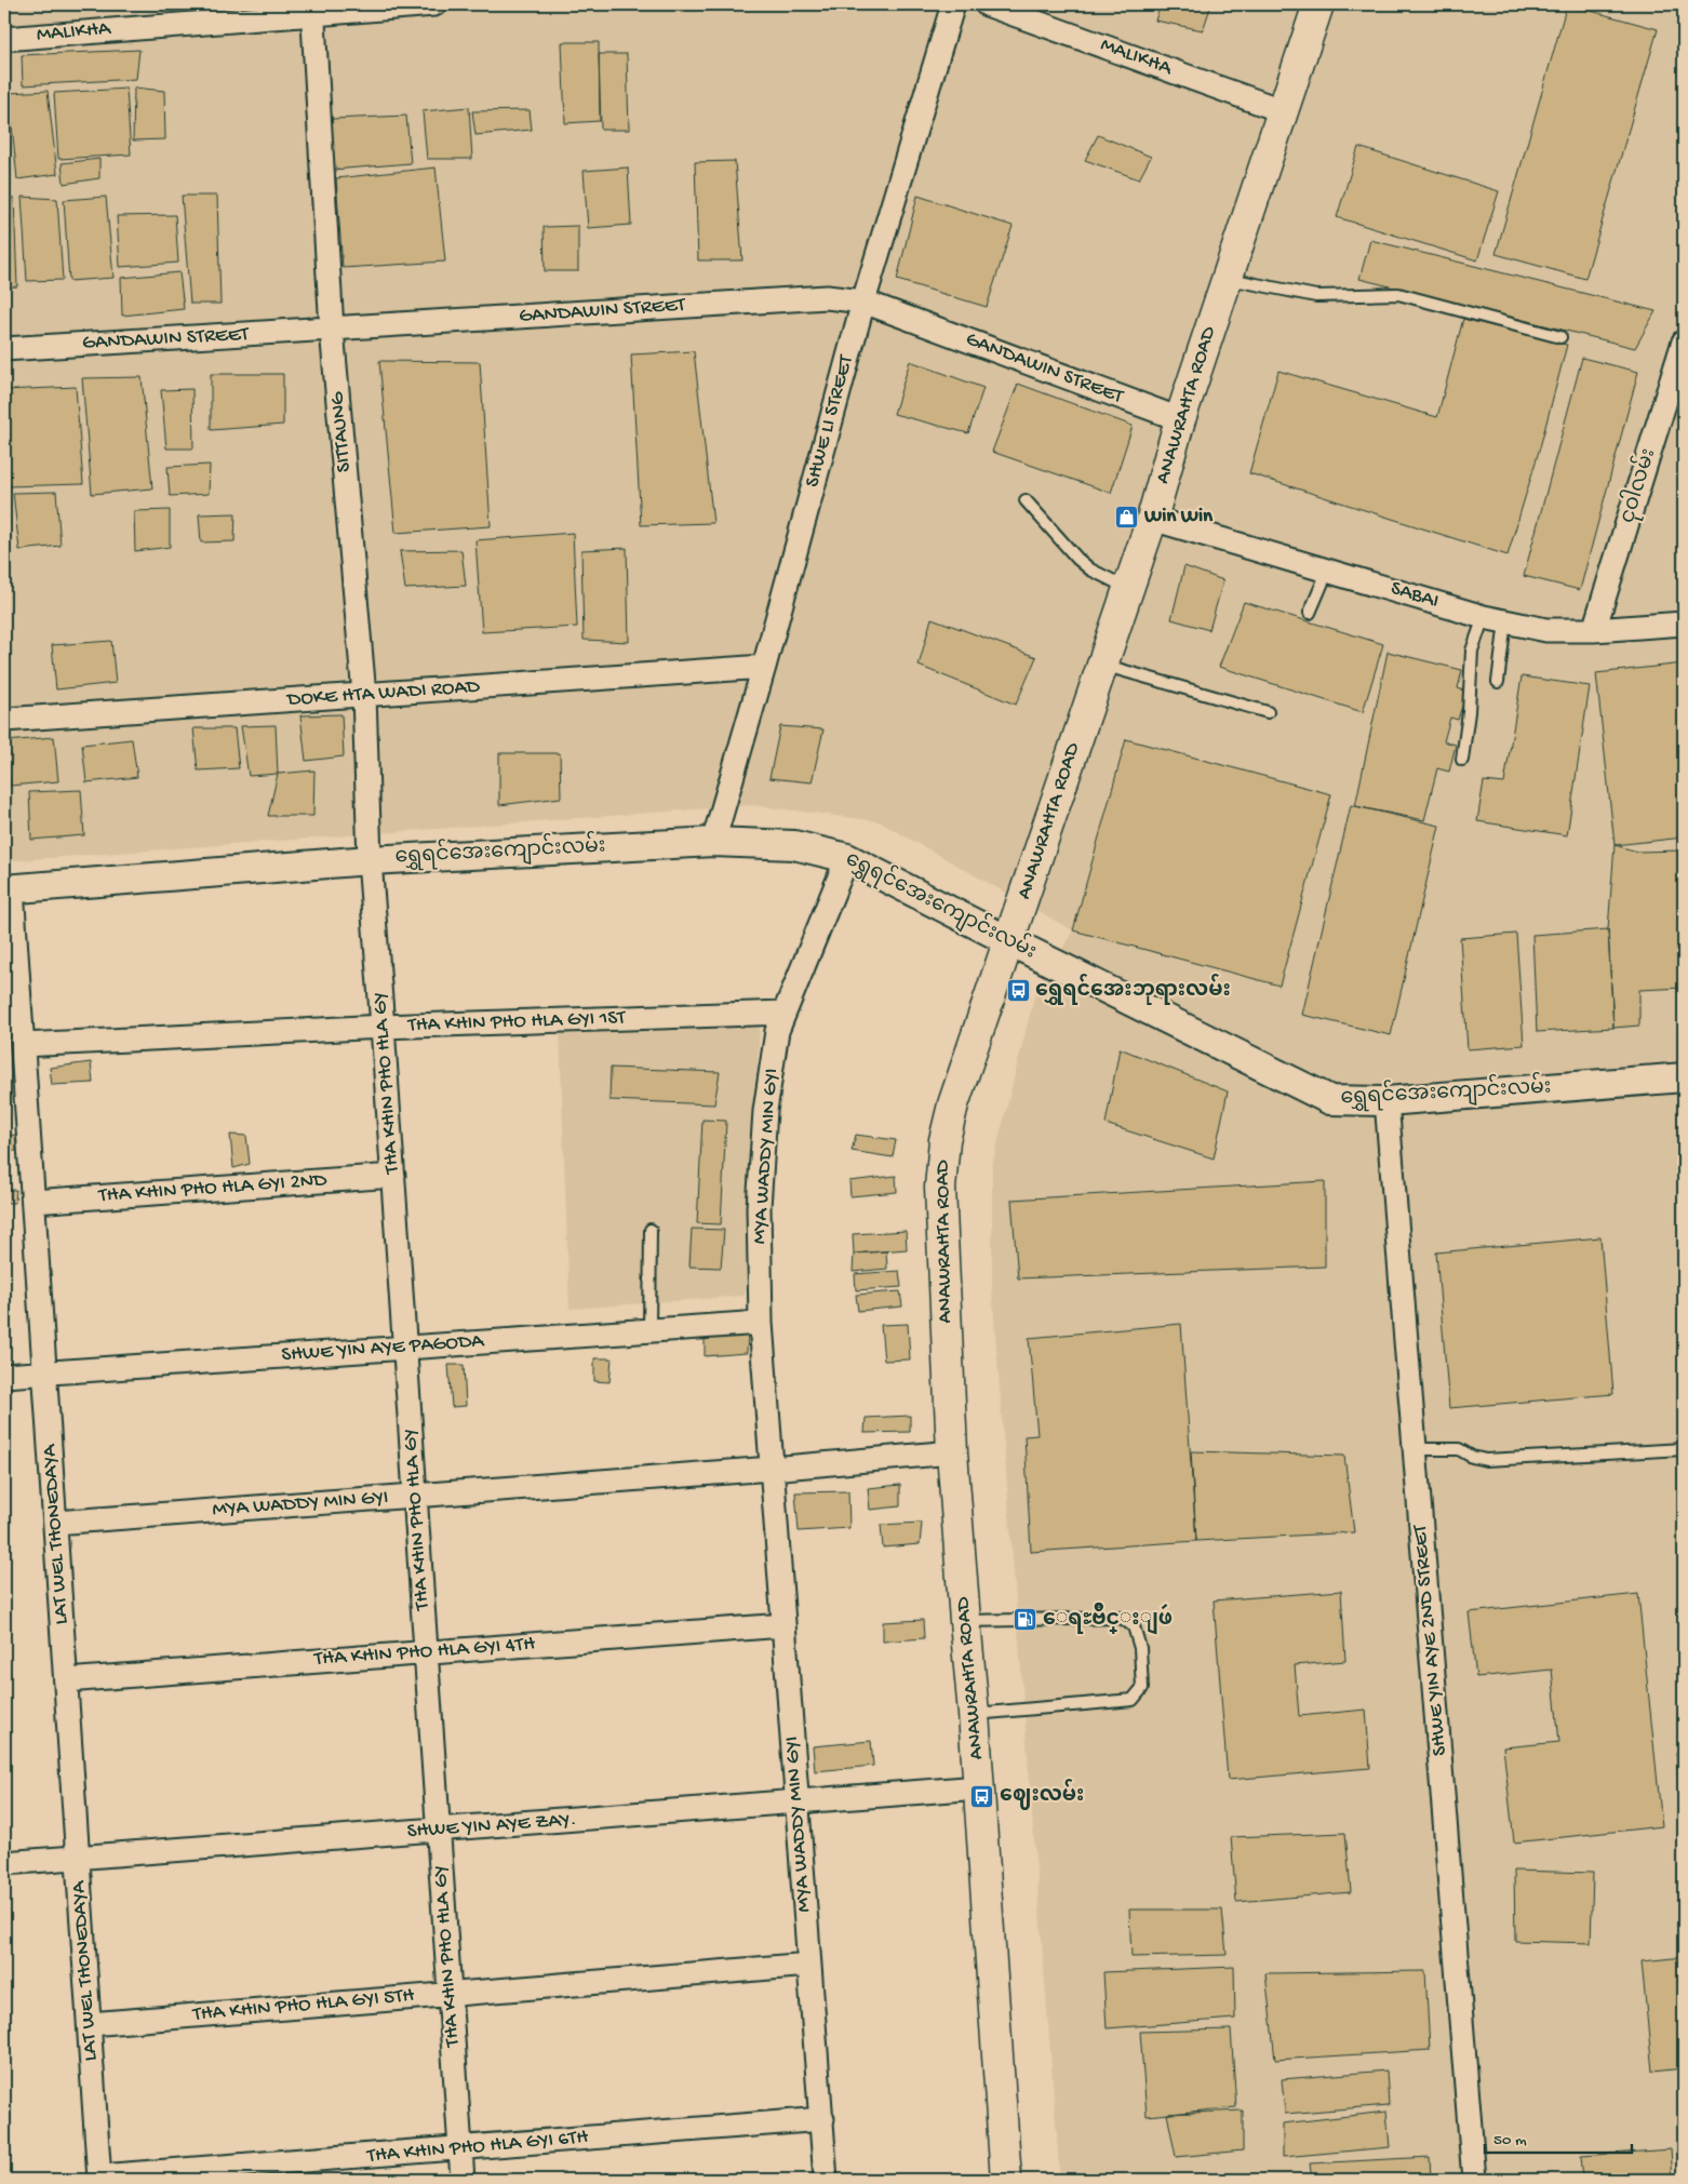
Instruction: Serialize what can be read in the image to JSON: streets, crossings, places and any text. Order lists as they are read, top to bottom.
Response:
{
  "streets": {
    "main road": ["ANAWRAHTA ROAD"],
    "street": [
      "MALIKHA",
      "GANDAWIN STREET",
      "SHWE LI STREET",
      "SITTAUNG",
      "ငုဝါလမ်း",
      "SABAI",
      "DOKE HTA WADI ROAD",
      "ရွှေရင်အေးကျောင်းလမ်း",
      "THA KHIN PHO HLA GYI 1ST",
      "THA KHIN PHO HLA GY",
      "MYA WADDY MIN GYI",
      "THA KHIN PHO HLA GYI 2ND",
      "SHWE YIN AYE PAGODA",
      "LAT WEL THONEDAYA",
      "SHWE YIN AYE 2ND STREET",
      "THA KHIN PHO HLA GYI 4TH",
      "SHWE YIN AYE ZAY.",
      "THA KHIN PHO HLA GYI 5TH",
      "THA KHIN PHO HLA GYI 6TH"
    ]
  },
  "crossings": [
    ["MALIKHA", "ANAWRAHTA ROAD"],
    ["MALIKHA", "SITTAUNG"],
    ["GANDAWIN STREET", "ANAWRAHTA ROAD"],
    ["GANDAWIN STREET", "SHWE LI STREET"],
    ["GANDAWIN STREET", "SITTAUNG"],
    ["ANAWRAHTA ROAD", "SABAI"],
    ["ANAWRAHTA ROAD", "ရွှေရင်အေးကျောင်းလမ်း"],
    ["ANAWRAHTA ROAD", "MYA WADDY MIN GYI"],
    ["ANAWRAHTA ROAD", "SHWE YIN AYE ZAY."],
    ["SHWE LI STREET", "DOKE HTA WADI ROAD"],
    ["SHWE LI STREET", "ရွှေရင်အေးကျောင်းလမ်း"],
    ["SITTAUNG", "DOKE HTA WADI ROAD"],
    ["SITTAUNG", "ရွှေရင်အေးကျောင်းလမ်း"],
    ["SITTAUNG", "THA KHIN PHO HLA GY"],
    ["ငုဝါလမ်း", "SABAI"],
    ["ရွှေရင်အေးကျောင်းလမ်း", "THA KHIN PHO HLA GY"],
    ["ရွှေရင်အေးကျောင်းလမ်း", "MYA WADDY MIN GYI"],
    ["ရွှေရင်အေးကျောင်းလမ်း", "LAT WEL THONEDAYA"],
    ["ရွှေရင်အေးကျောင်းလမ်း", "SHWE YIN AYE 2ND STREET"],
    ["THA KHIN PHO HLA GYI 1ST", "THA KHIN PHO HLA GY"],
    ["THA KHIN PHO HLA GYI 1ST", "MYA WADDY MIN GYI"],
    ["THA KHIN PHO HLA GYI 1ST", "LAT WEL THONEDAYA"],
    ["THA KHIN PHO HLA GY", "MYA WADDY MIN GYI"],
    ["THA KHIN PHO HLA GY", "THA KHIN PHO HLA GYI 2ND"],
    ["THA KHIN PHO HLA GY", "SHWE YIN AYE PAGODA"],
    ["THA KHIN PHO HLA GY", "THA KHIN PHO HLA GYI 4TH"],
    ["THA KHIN PHO HLA GY", "SHWE YIN AYE ZAY."],
    ["THA KHIN PHO HLA GY", "THA KHIN PHO HLA GYI 5TH"],
    ["THA KHIN PHO HLA GY", "THA KHIN PHO HLA GYI 6TH"],
    ["MYA WADDY MIN GYI", "SHWE YIN AYE PAGODA"],
    ["MYA WADDY MIN GYI", "LAT WEL THONEDAYA"],
    ["MYA WADDY MIN GYI", "THA KHIN PHO HLA GYI 4TH"],
    ["MYA WADDY MIN GYI", "SHWE YIN AYE ZAY."],
    ["MYA WADDY MIN GYI", "THA KHIN PHO HLA GYI 5TH"],
    ["MYA WADDY MIN GYI", "THA KHIN PHO HLA GYI 6TH"],
    ["THA KHIN PHO HLA GYI 2ND", "LAT WEL THONEDAYA"],
    ["SHWE YIN AYE PAGODA", "LAT WEL THONEDAYA"],
    ["LAT WEL THONEDAYA", "THA KHIN PHO HLA GYI 4TH"],
    ["LAT WEL THONEDAYA", "SHWE YIN AYE ZAY."],
    ["LAT WEL THONEDAYA", "THA KHIN PHO HLA GYI 5TH"],
    ["LAT WEL THONEDAYA", "THA KHIN PHO HLA GYI 6TH"]
  ],
  "places": {
    "shop": ["Win Win"],
    "bus stop": ["ရွှေရင်အေးဘုရားလမ်း", "ဈေးလမ်း"],
    "fuel station": ["ေရႊဗ်ိဳင္းျဖဴ"]
  },
  "scale_bar": "50 m"
}
